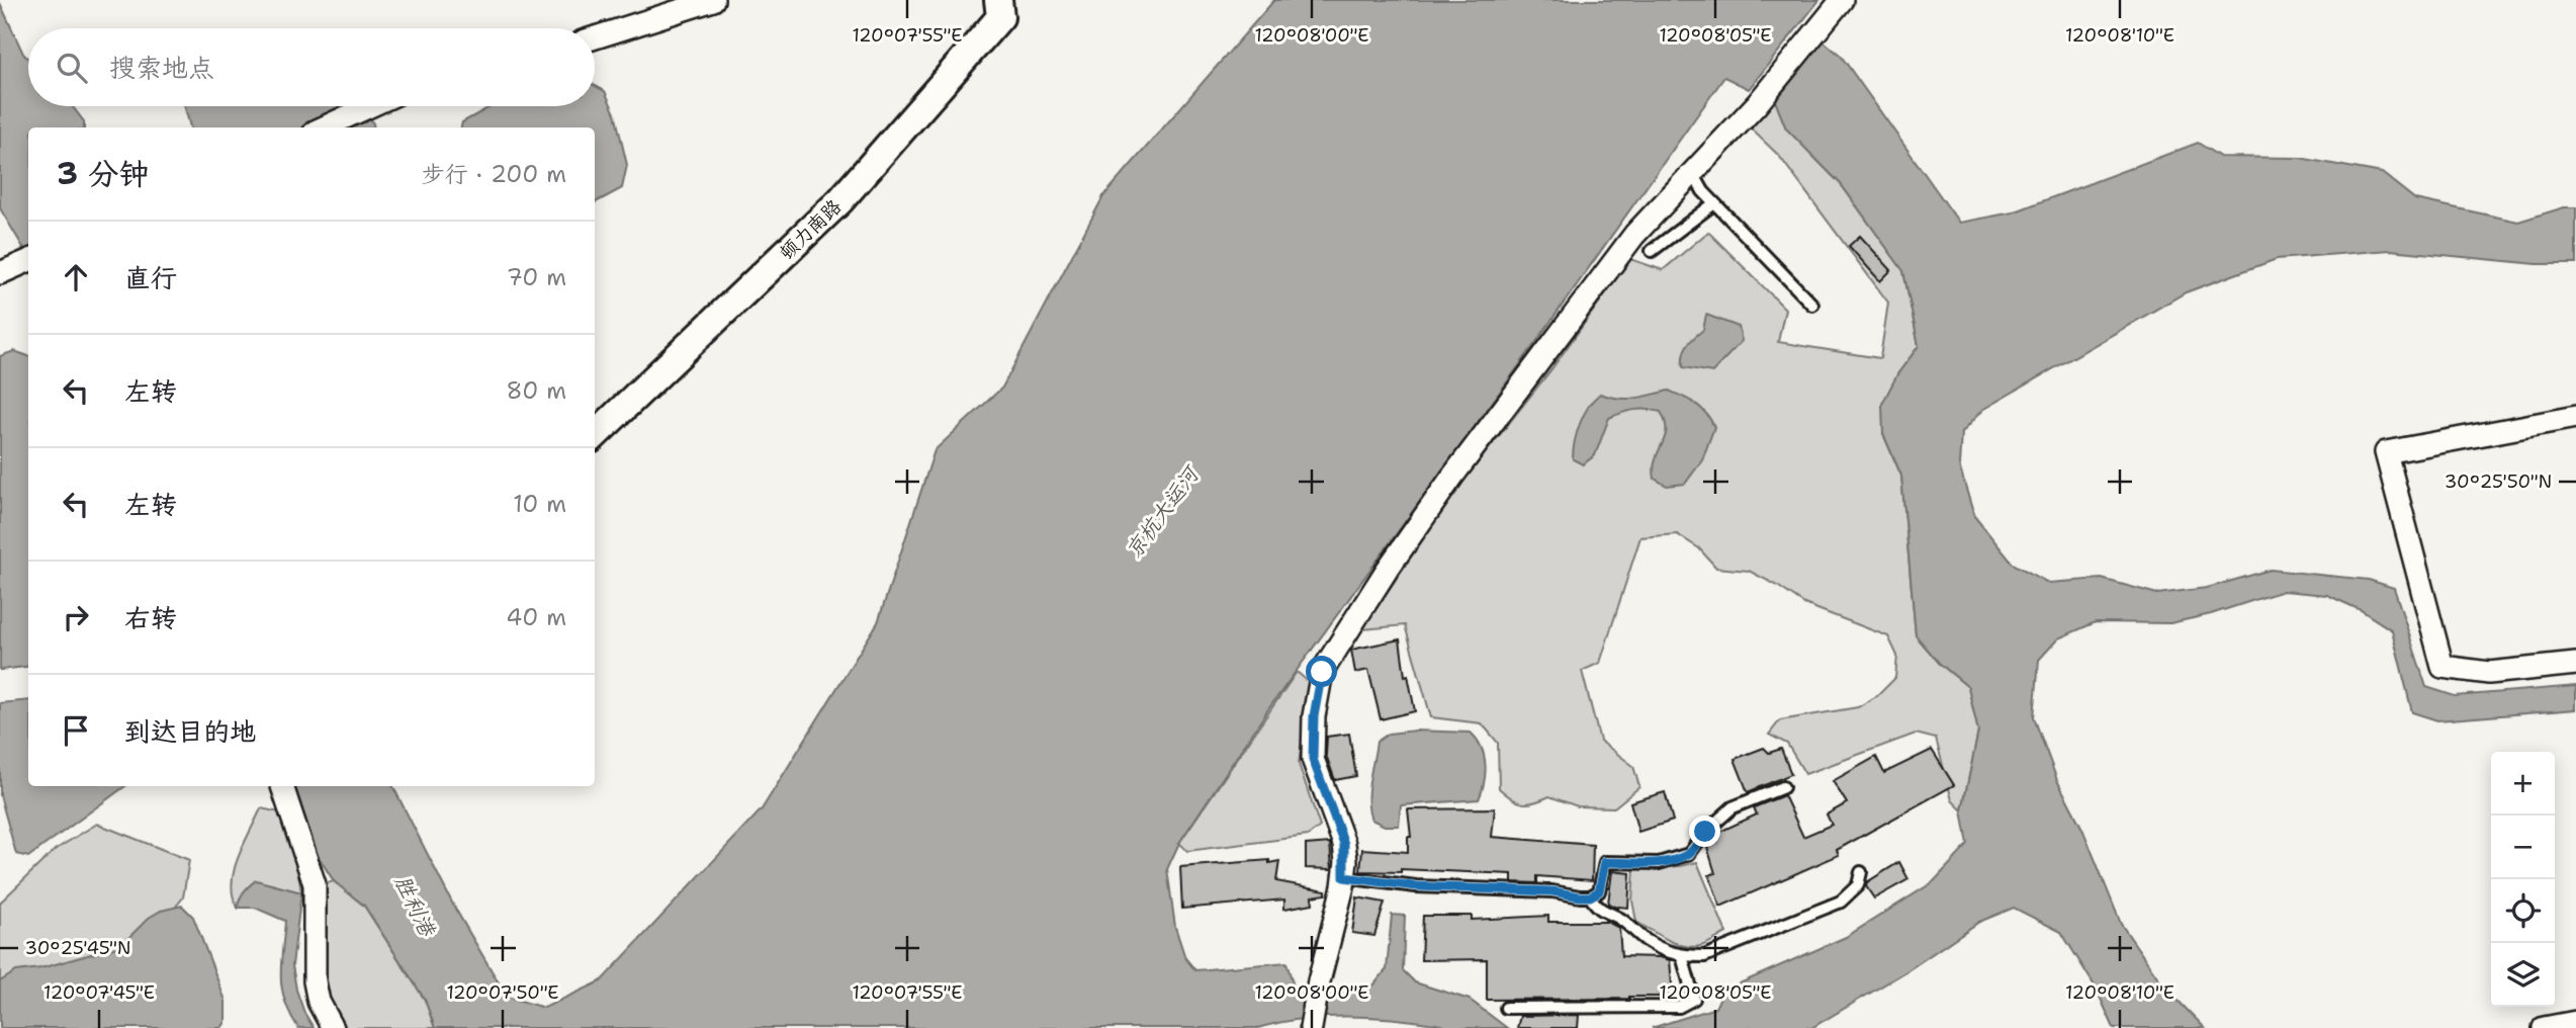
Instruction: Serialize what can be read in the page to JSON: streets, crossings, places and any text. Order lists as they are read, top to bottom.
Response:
{
  "streets": {
    "street": ["顿力南路"]
  },
  "water": ["京杭大运河", "胜利港"],
  "page": {
    "search": "搜索地点",
    "heading": ["3 分钟", "步行 · 200 m"],
    "list": [
      ["直行", "70 m"],
      ["左转", "80 m"],
      ["左转", "10 m"],
      ["右转", "40 m"],
      "到达目的地"
    ],
    "map_buttons": ["+", "−"]
  },
  "coordinates": [
    "120°07'55\"E",
    "120°08'00\"E",
    "120°08'05\"E",
    "120°08'10\"E",
    "30°25'50\"N",
    "30°25'45\"N",
    "120°07'45\"E",
    "120°07'50\"E"
  ]
}
